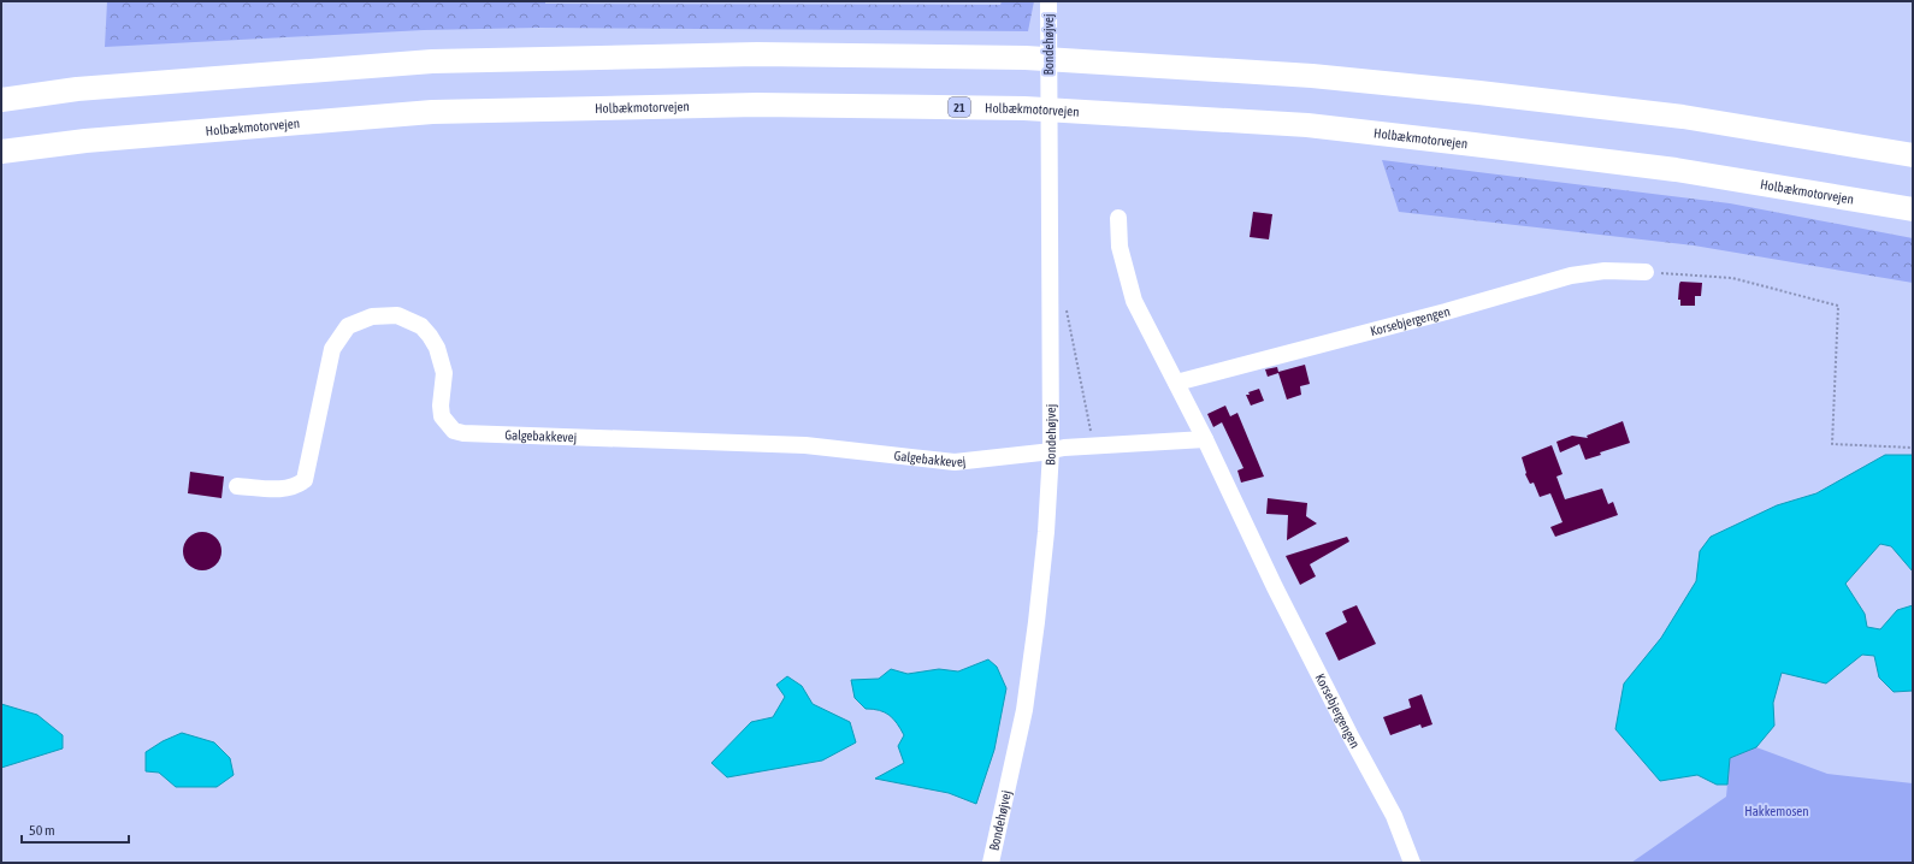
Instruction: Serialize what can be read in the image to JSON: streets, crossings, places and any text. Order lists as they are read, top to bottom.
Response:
{
  "streets": {
    "highway": ["Holbækmotorvejen", "21"],
    "street": ["Bondehøjvej", "Korsebjergengen", "Galgebakkevej"]
  },
  "crossings": [
    ["Bondehøjvej", "Galgebakkevej"]
  ],
  "parks": ["Hakkemosen"],
  "scale_bar": "50 m"
}
